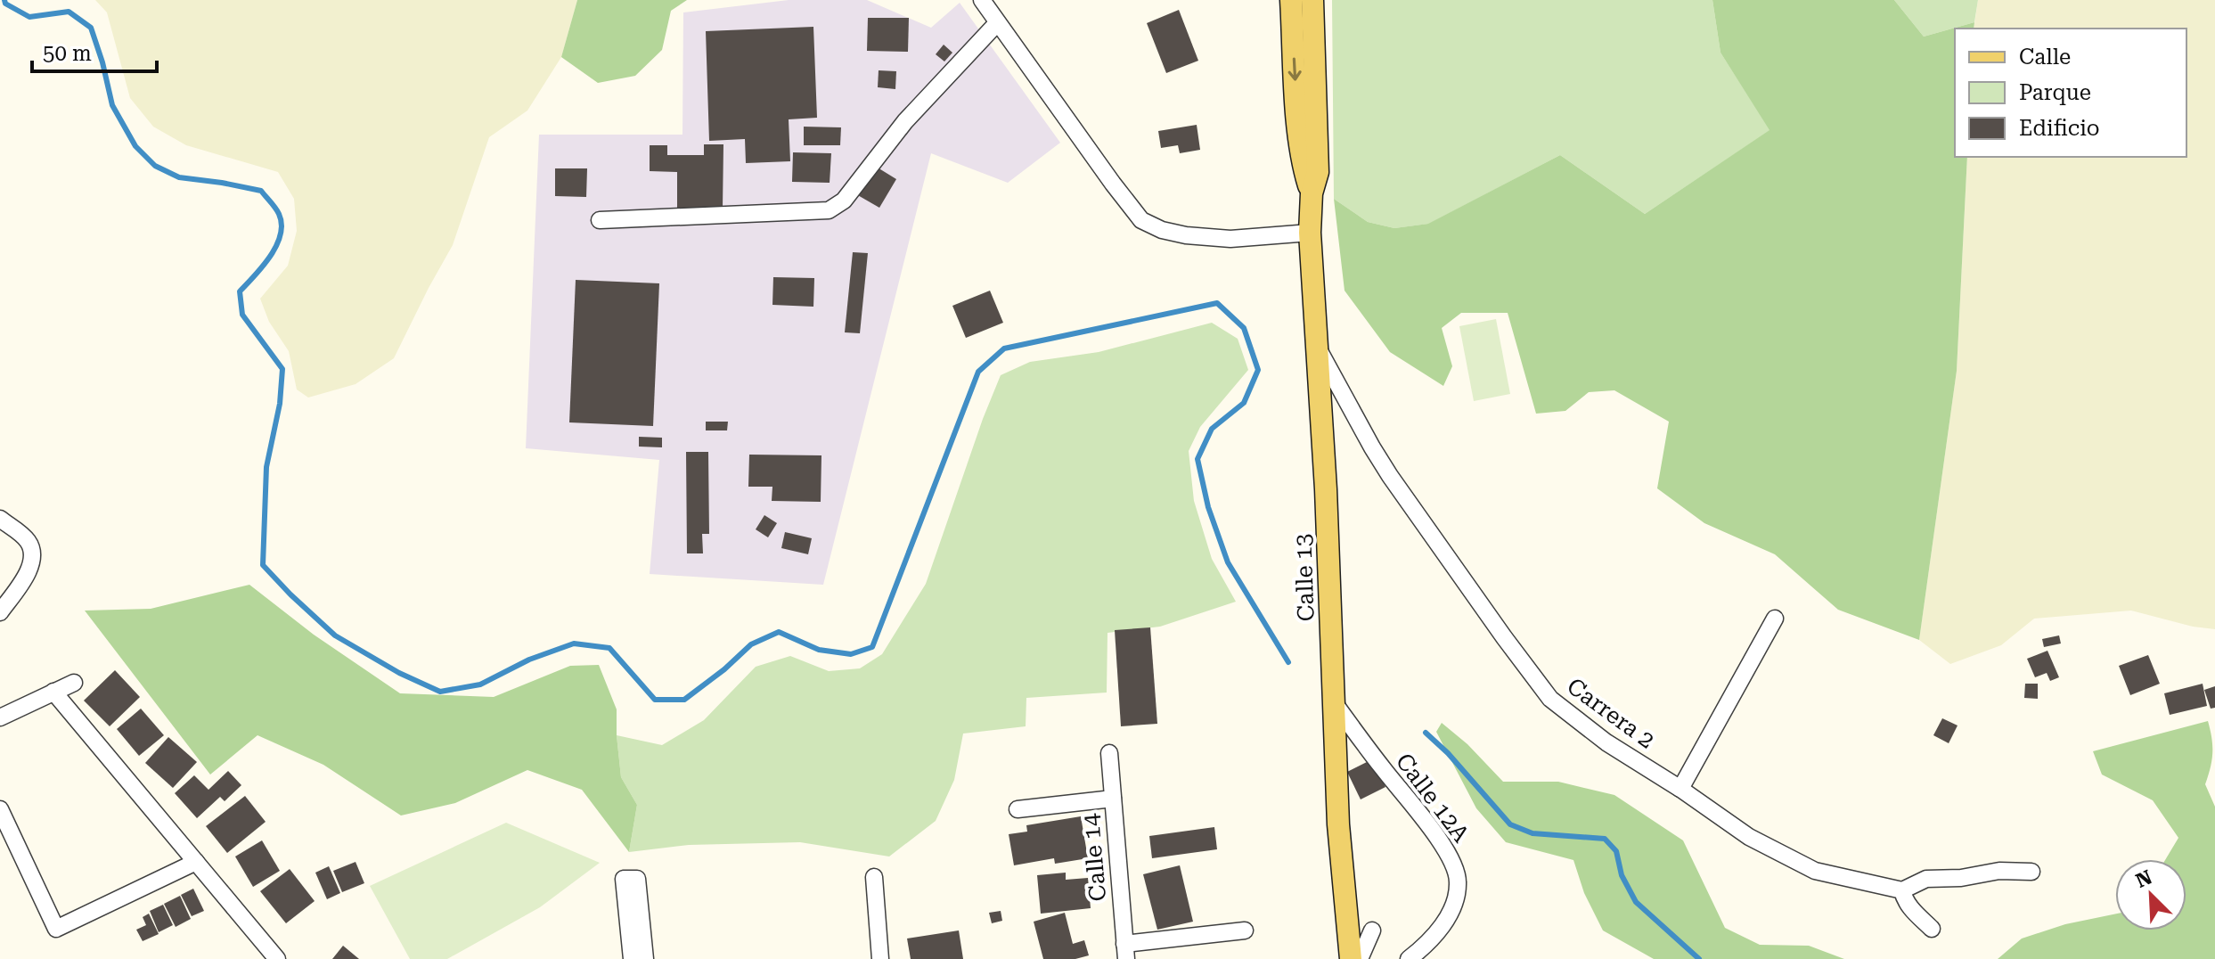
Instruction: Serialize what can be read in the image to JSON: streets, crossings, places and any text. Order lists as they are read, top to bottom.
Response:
{
  "streets": {
    "main road": ["Calle 13"],
    "street": ["Carrera 2", "Calle 12A", "Calle 14"]
  },
  "crossings": [
    ["Calle 13", "Carrera 2"],
    ["Calle 13", "Calle 12A"]
  ],
  "legend": ["Calle", "Parque", "Edificio"],
  "scale_bar": "50 m",
  "north": "top left"
}
